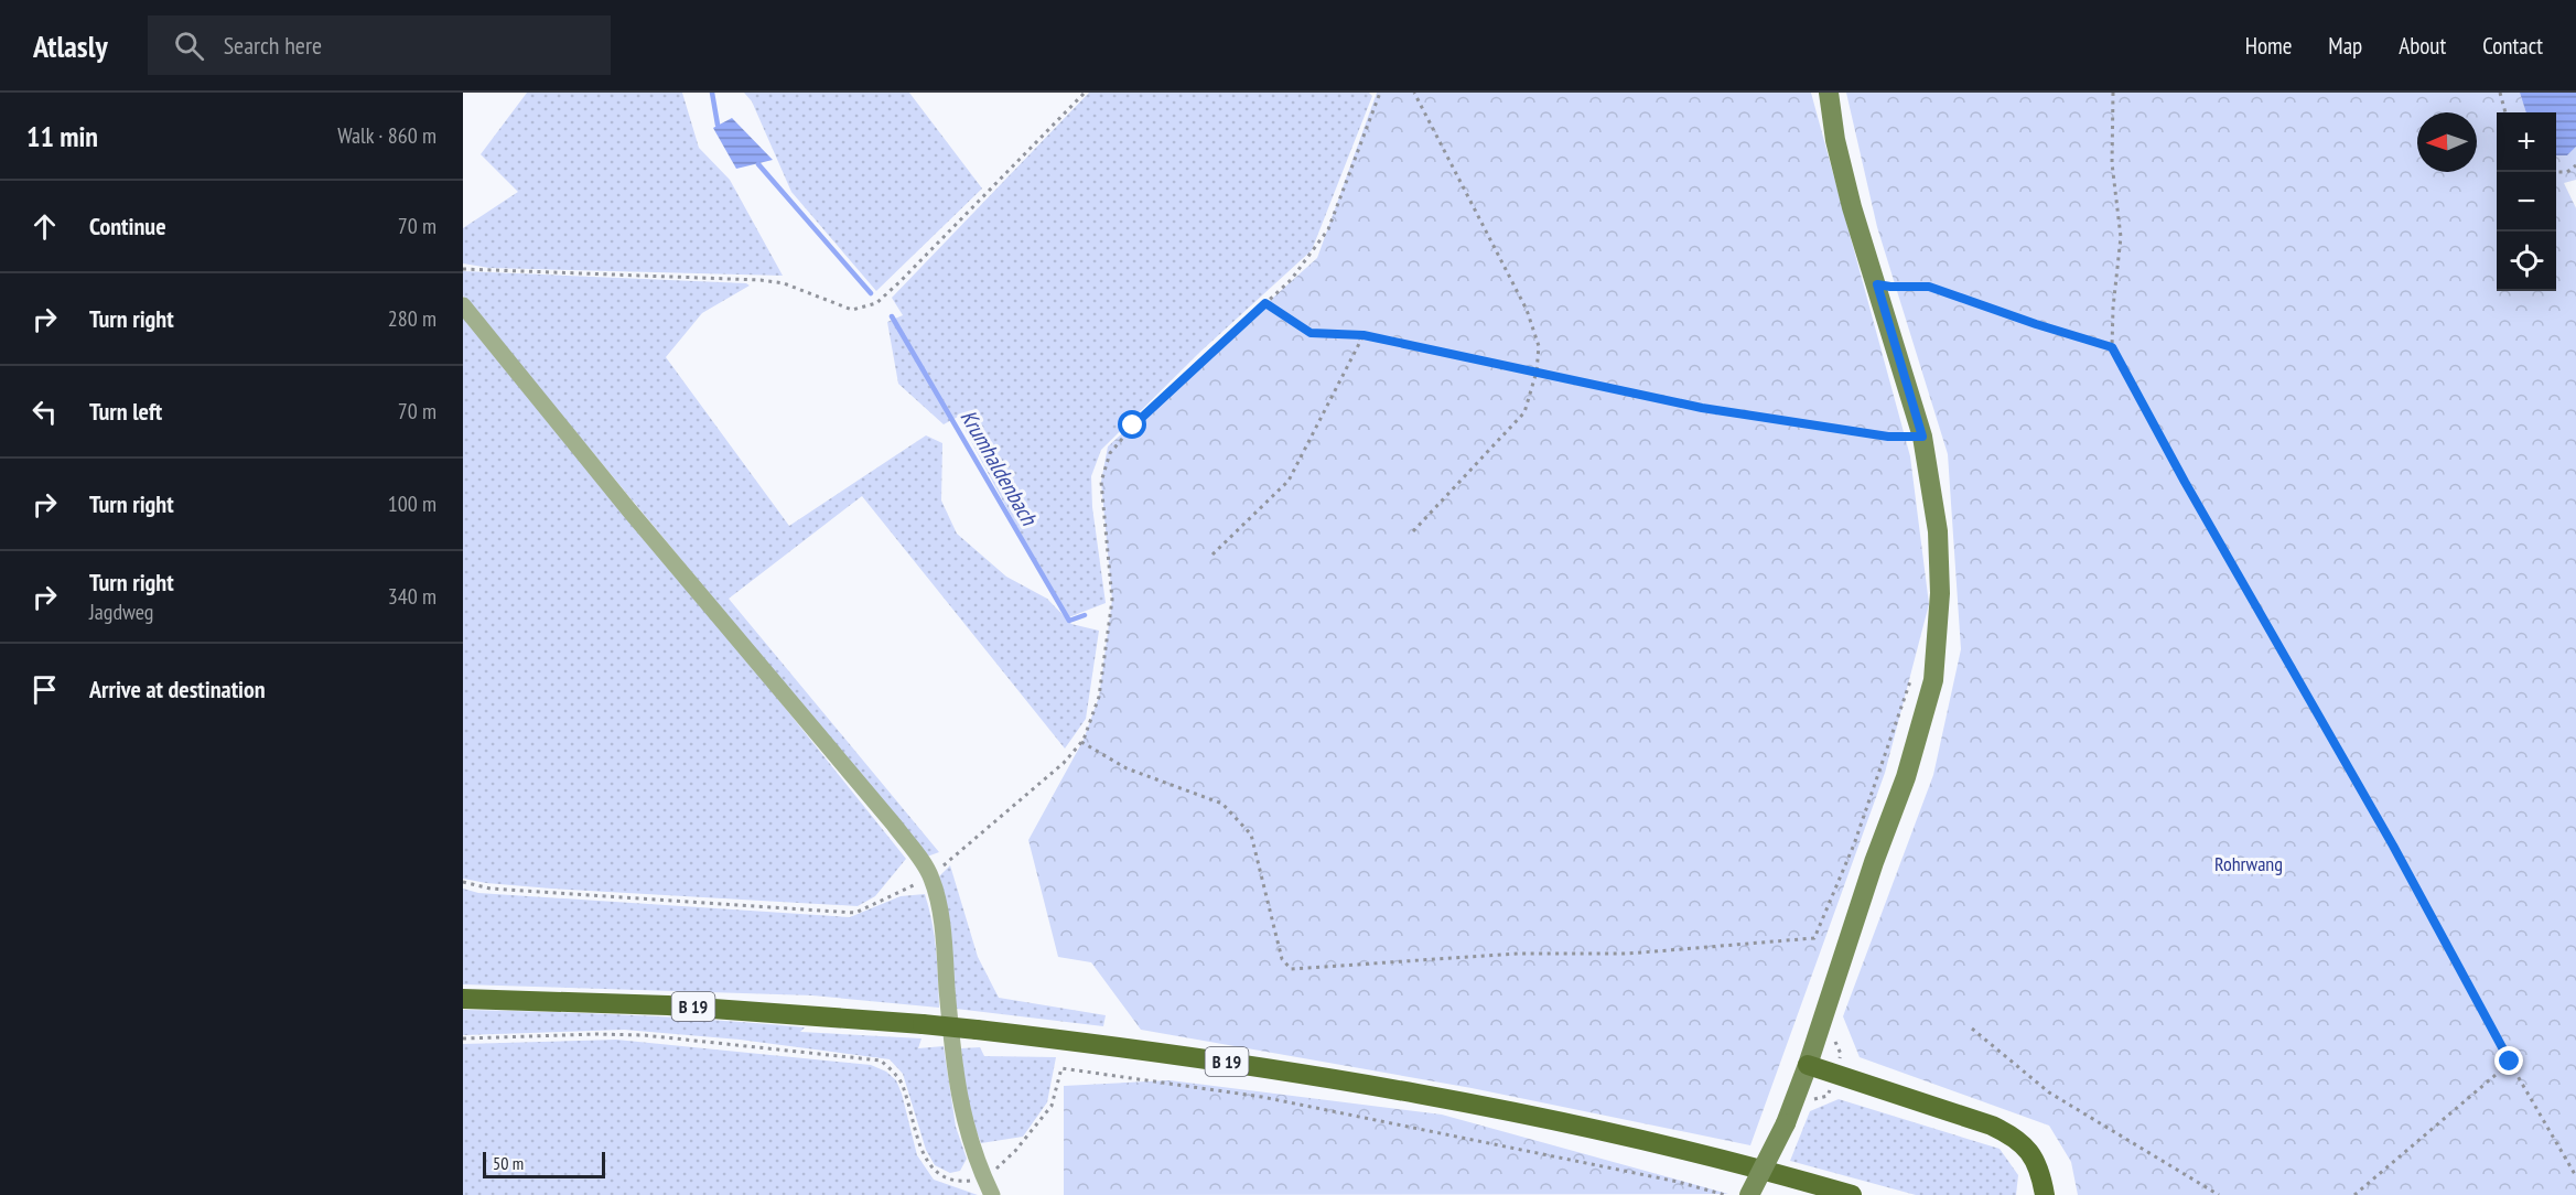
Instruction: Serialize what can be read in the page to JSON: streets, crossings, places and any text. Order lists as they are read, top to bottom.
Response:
{
  "streets": {
    "main road": ["B 19"]
  },
  "water": ["Krumhaldenbach"],
  "parks": ["Rohrwang"],
  "scale_bar": "50 m",
  "north": "left",
  "page": {
    "header": "Atlasly",
    "search": "Search here",
    "nav": [
      "Home",
      "Map",
      "About",
      "Contact"
    ],
    "heading": ["11 min", "Walk · 860 m"],
    "map_buttons": ["+", "−"],
    "list": [
      ["Continue", "70 m"],
      ["Turn right", "280 m"],
      ["Turn left", "70 m"],
      ["Turn right", "100 m"],
      ["Turn right", "Jagdweg", "340 m"],
      "Arrive at destination"
    ],
    "scale": "50 m"
  }
}
